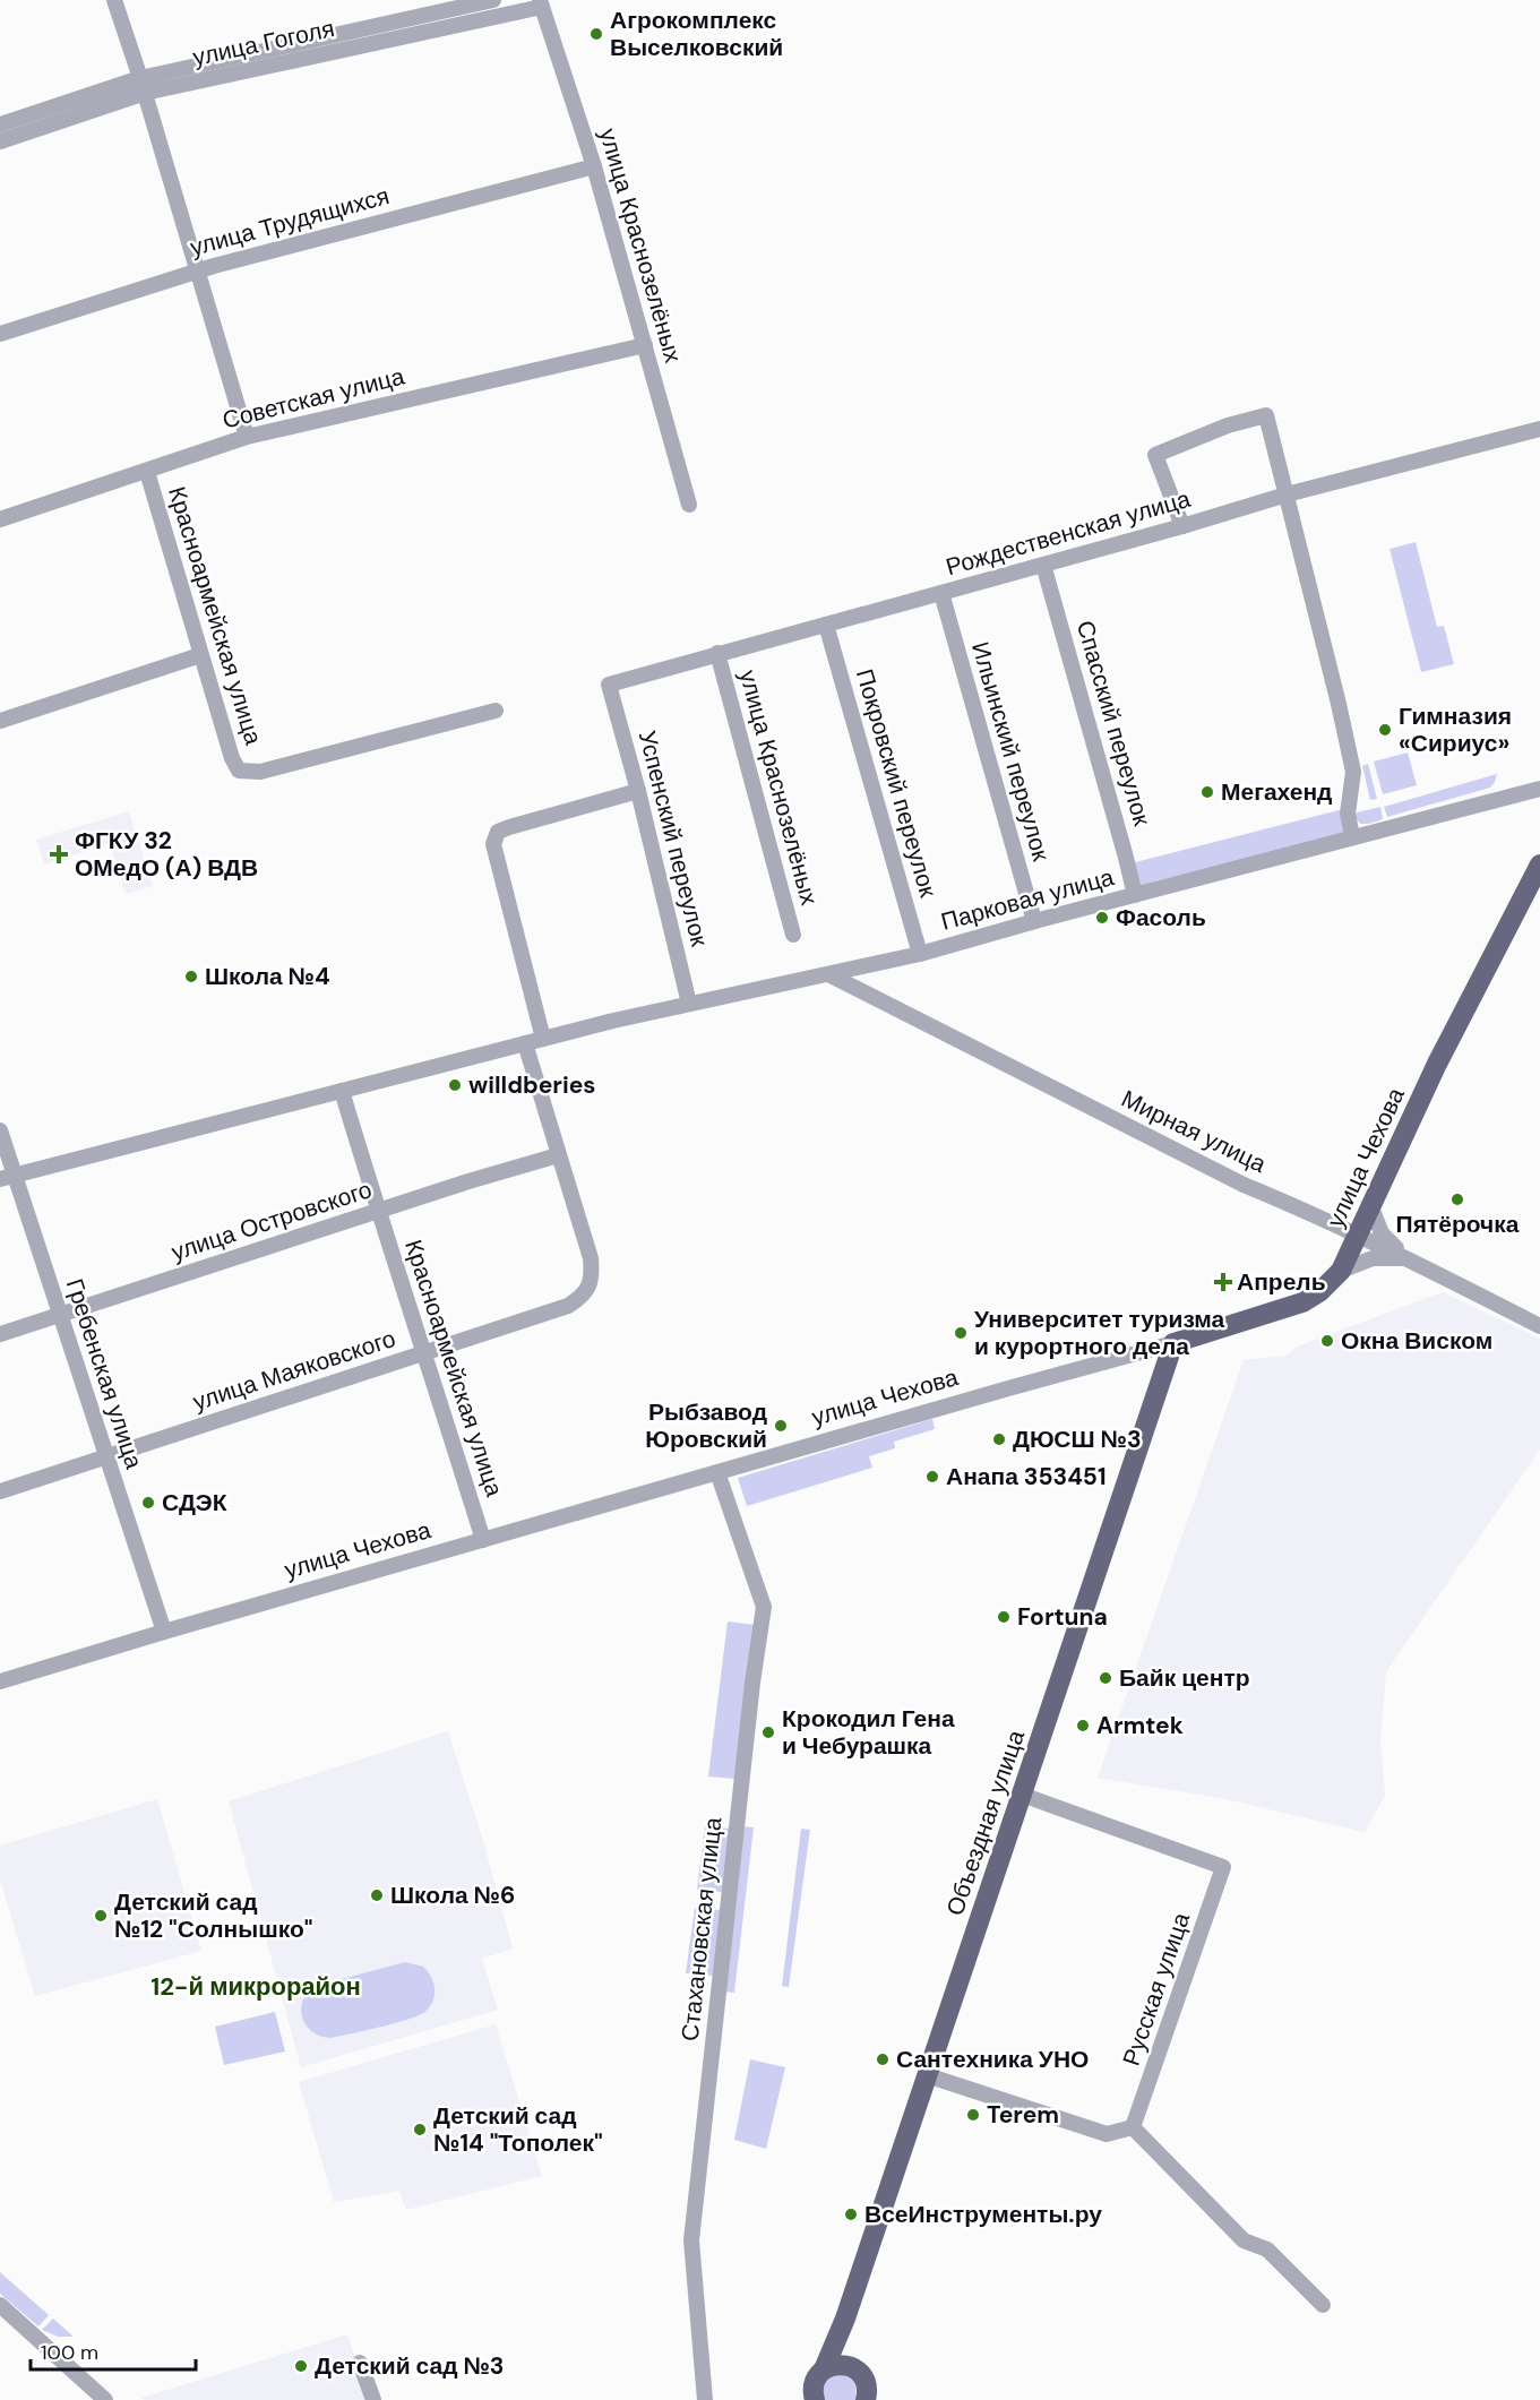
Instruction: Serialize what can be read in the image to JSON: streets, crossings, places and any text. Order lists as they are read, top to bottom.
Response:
{
  "streets": {
    "main road": ["улица Чехова", "Объездная улица"],
    "street": [
      "улица Гоголя",
      "улица Трудящихся",
      "улица Краснозелёных",
      "Советская улица",
      "Рождественская улица",
      "Красноармейская улица",
      "Спасский переулок",
      "Ильинский переулок",
      "Покровский переулок",
      "Успенский переулок",
      "Парковая улица",
      "Мирная улица",
      "улица Островского",
      "улица Маяковского",
      "Гребенская улица",
      "Стахановская улица",
      "Русская улица"
    ]
  },
  "crossings": [
    ["улица Гоголя", "улица Краснозелёных"],
    ["улица Трудящихся", "улица Краснозелёных"],
    ["улица Краснозелёных", "Советская улица"],
    ["улица Краснозелёных", "Рождественская улица"],
    ["Советская улица", "Красноармейская улица"],
    ["Рождественская улица", "Спасский переулок"],
    ["Рождественская улица", "Ильинский переулок"],
    ["Рождественская улица", "Покровский переулок"],
    ["Рождественская улица", "Успенский переулок"],
    ["Красноармейская улица", "Парковая улица"],
    ["Красноармейская улица", "улица Чехова"],
    ["Красноармейская улица", "улица Островского"],
    ["Красноармейская улица", "улица Маяковского"],
    ["Спасский переулок", "Парковая улица"],
    ["Ильинский переулок", "Парковая улица"],
    ["Покровский переулок", "Парковая улица"],
    ["Успенский переулок", "Парковая улица"],
    ["Парковая улица", "Мирная улица"],
    ["Парковая улица", "Гребенская улица"],
    ["Мирная улица", "улица Чехова"],
    ["улица Чехова", "Гребенская улица"],
    ["улица Чехова", "Объездная улица"],
    ["улица Чехова", "Стахановская улица"],
    ["улица Островского", "улица Маяковского"],
    ["улица Островского", "Гребенская улица"],
    ["улица Маяковского", "Гребенская улица"],
    ["Объездная улица", "Русская улица"]
  ],
  "districts": ["12-й микрорайон"],
  "places": {
    "other": [
      "Агрокомплекс Выселковский",
      "Гимназия «Сириус»",
      "Мегахенд",
      "Фасоль",
      "Школа №4",
      "willdberies",
      "Пятёрочка",
      "Университет туризма и курортного дела",
      "Окна Виском",
      "Рыбзавод Юровский",
      "ДЮСШ №3",
      "Анапа 353451",
      "СДЭК",
      "Fortuna",
      "Байк центр",
      "Armtek",
      "Крокодил Гена и Чебурашка",
      "Школа №6",
      "Детский сад №12 \"Солнышко\"",
      "Сантехника УНО",
      "Terem",
      "Детский сад №14 \"Тополек\"",
      "ВсеИнструменты.ру",
      "Детский сад №3"
    ],
    "health": ["ФГКУ 32 ОМедО (А) ВДВ", "Апрель"]
  },
  "scale_bar": "100 m"
}
